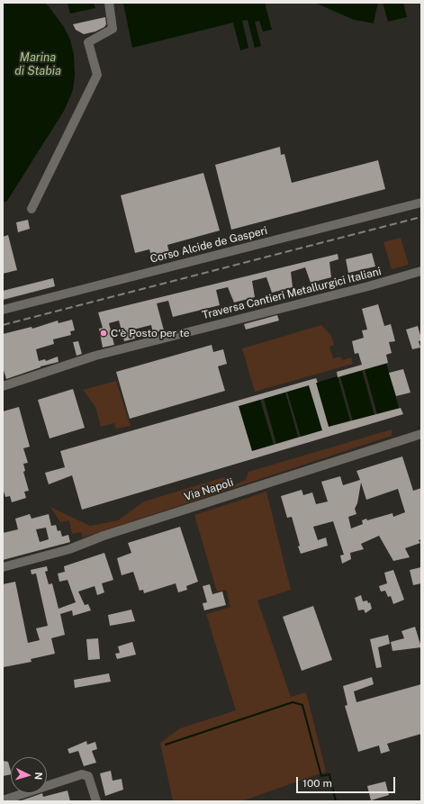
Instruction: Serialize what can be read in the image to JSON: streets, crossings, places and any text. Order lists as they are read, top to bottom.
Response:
{
  "streets": {
    "street": ["Corso Alcide de Gasperi", "Traversa Cantieri Metallurgici Italiani", "Via Napoli"]
  },
  "water": ["Marina di Stabia"],
  "places": ["C'è Posto per te"],
  "scale_bar": "100 m",
  "north": "right"
}
